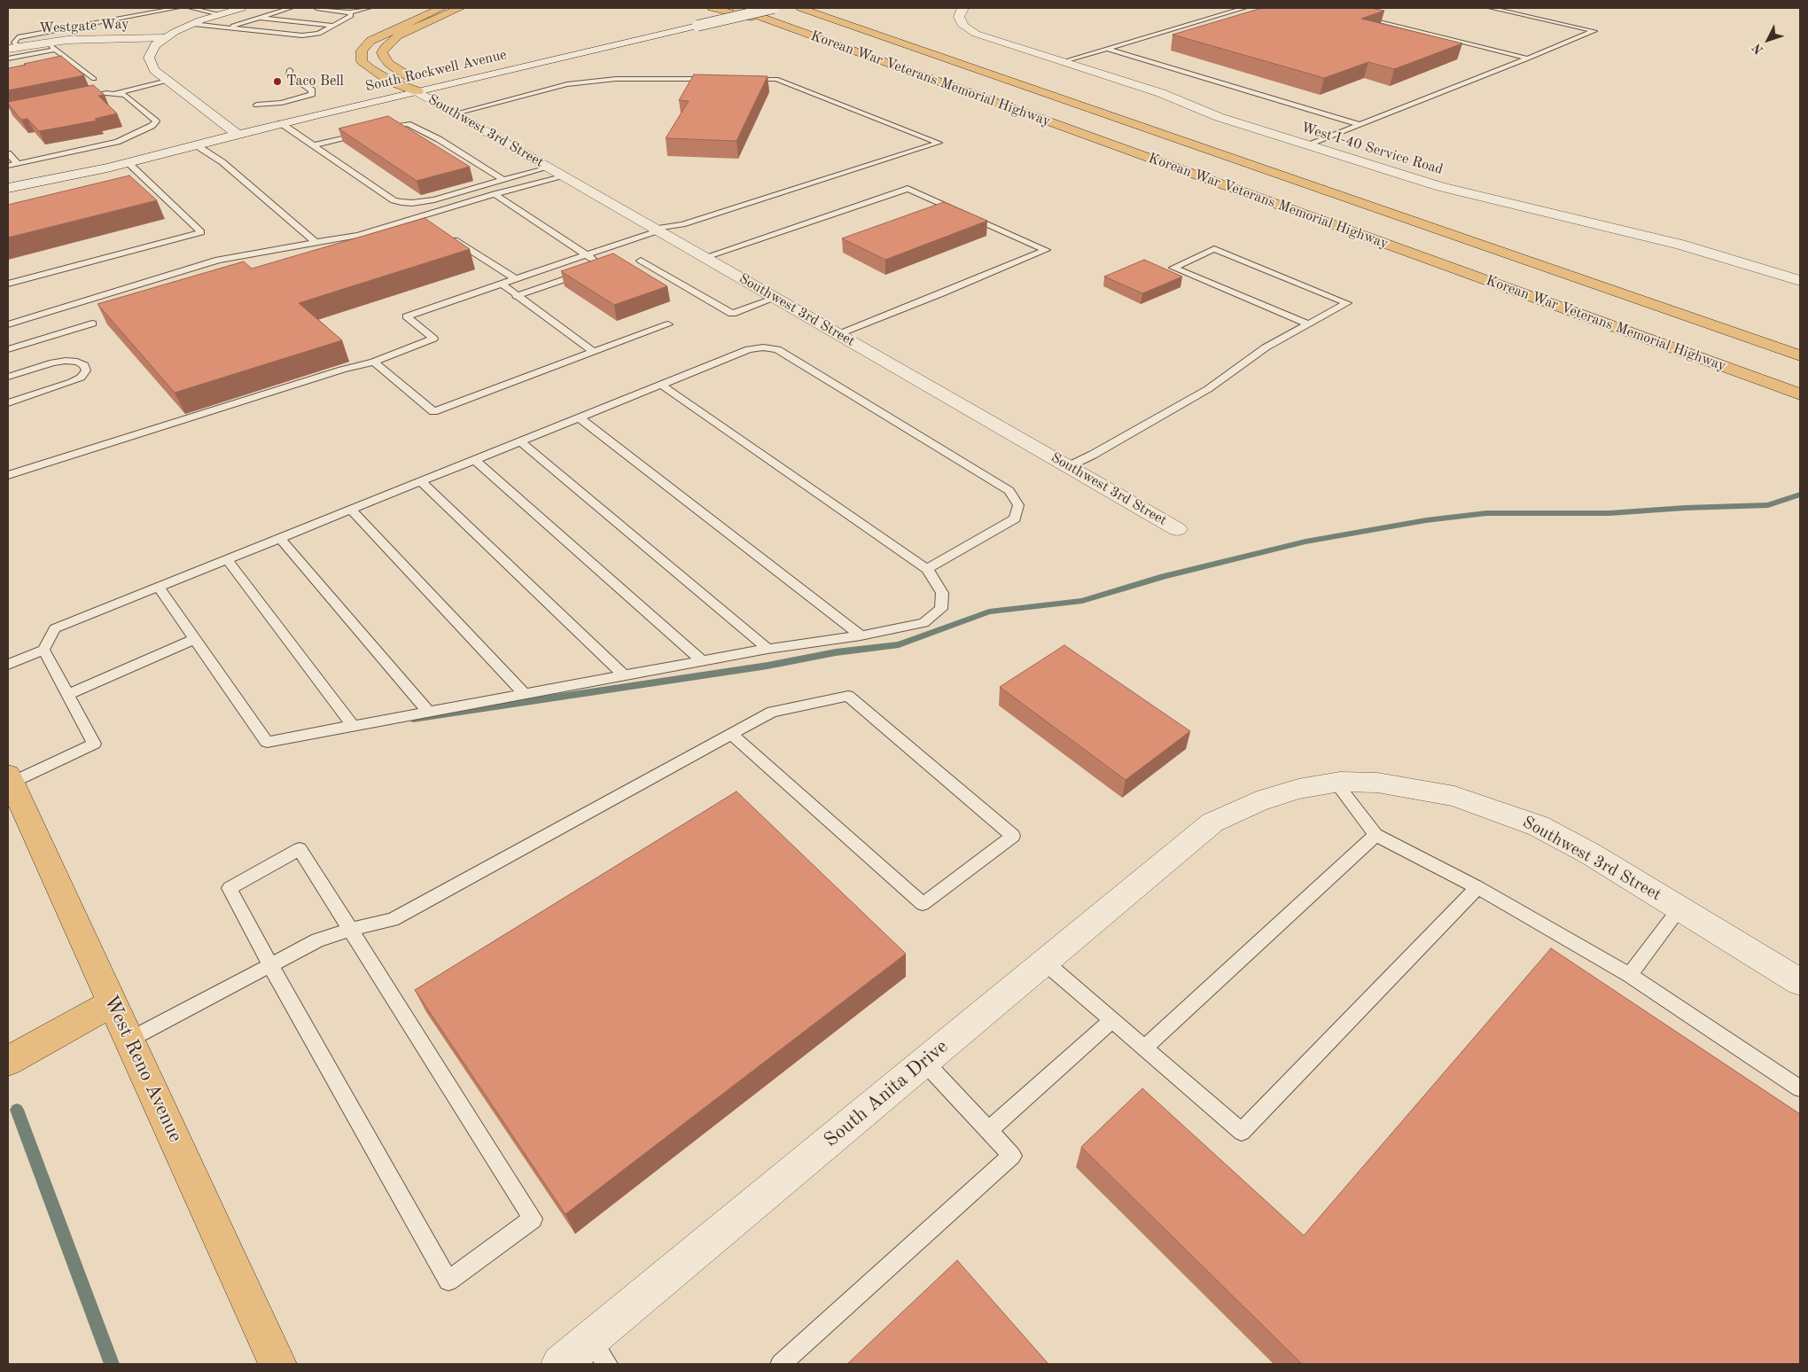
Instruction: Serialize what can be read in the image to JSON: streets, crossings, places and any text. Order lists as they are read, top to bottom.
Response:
{
  "streets": {
    "main road": ["Korean War Veterans Memorial Highway", "West Reno Avenue"],
    "street": [
      "Westgate Way",
      "South Rockwell Avenue",
      "Southwest 3rd Street",
      "West I-40 Service Road",
      "South Anita Drive"
    ]
  },
  "crossings": [
    ["South Rockwell Avenue", "Southwest 3rd Street"],
    ["Southwest 3rd Street", "South Anita Drive"]
  ],
  "places": ["Taco Bell"],
  "north": "bottom left"
}
